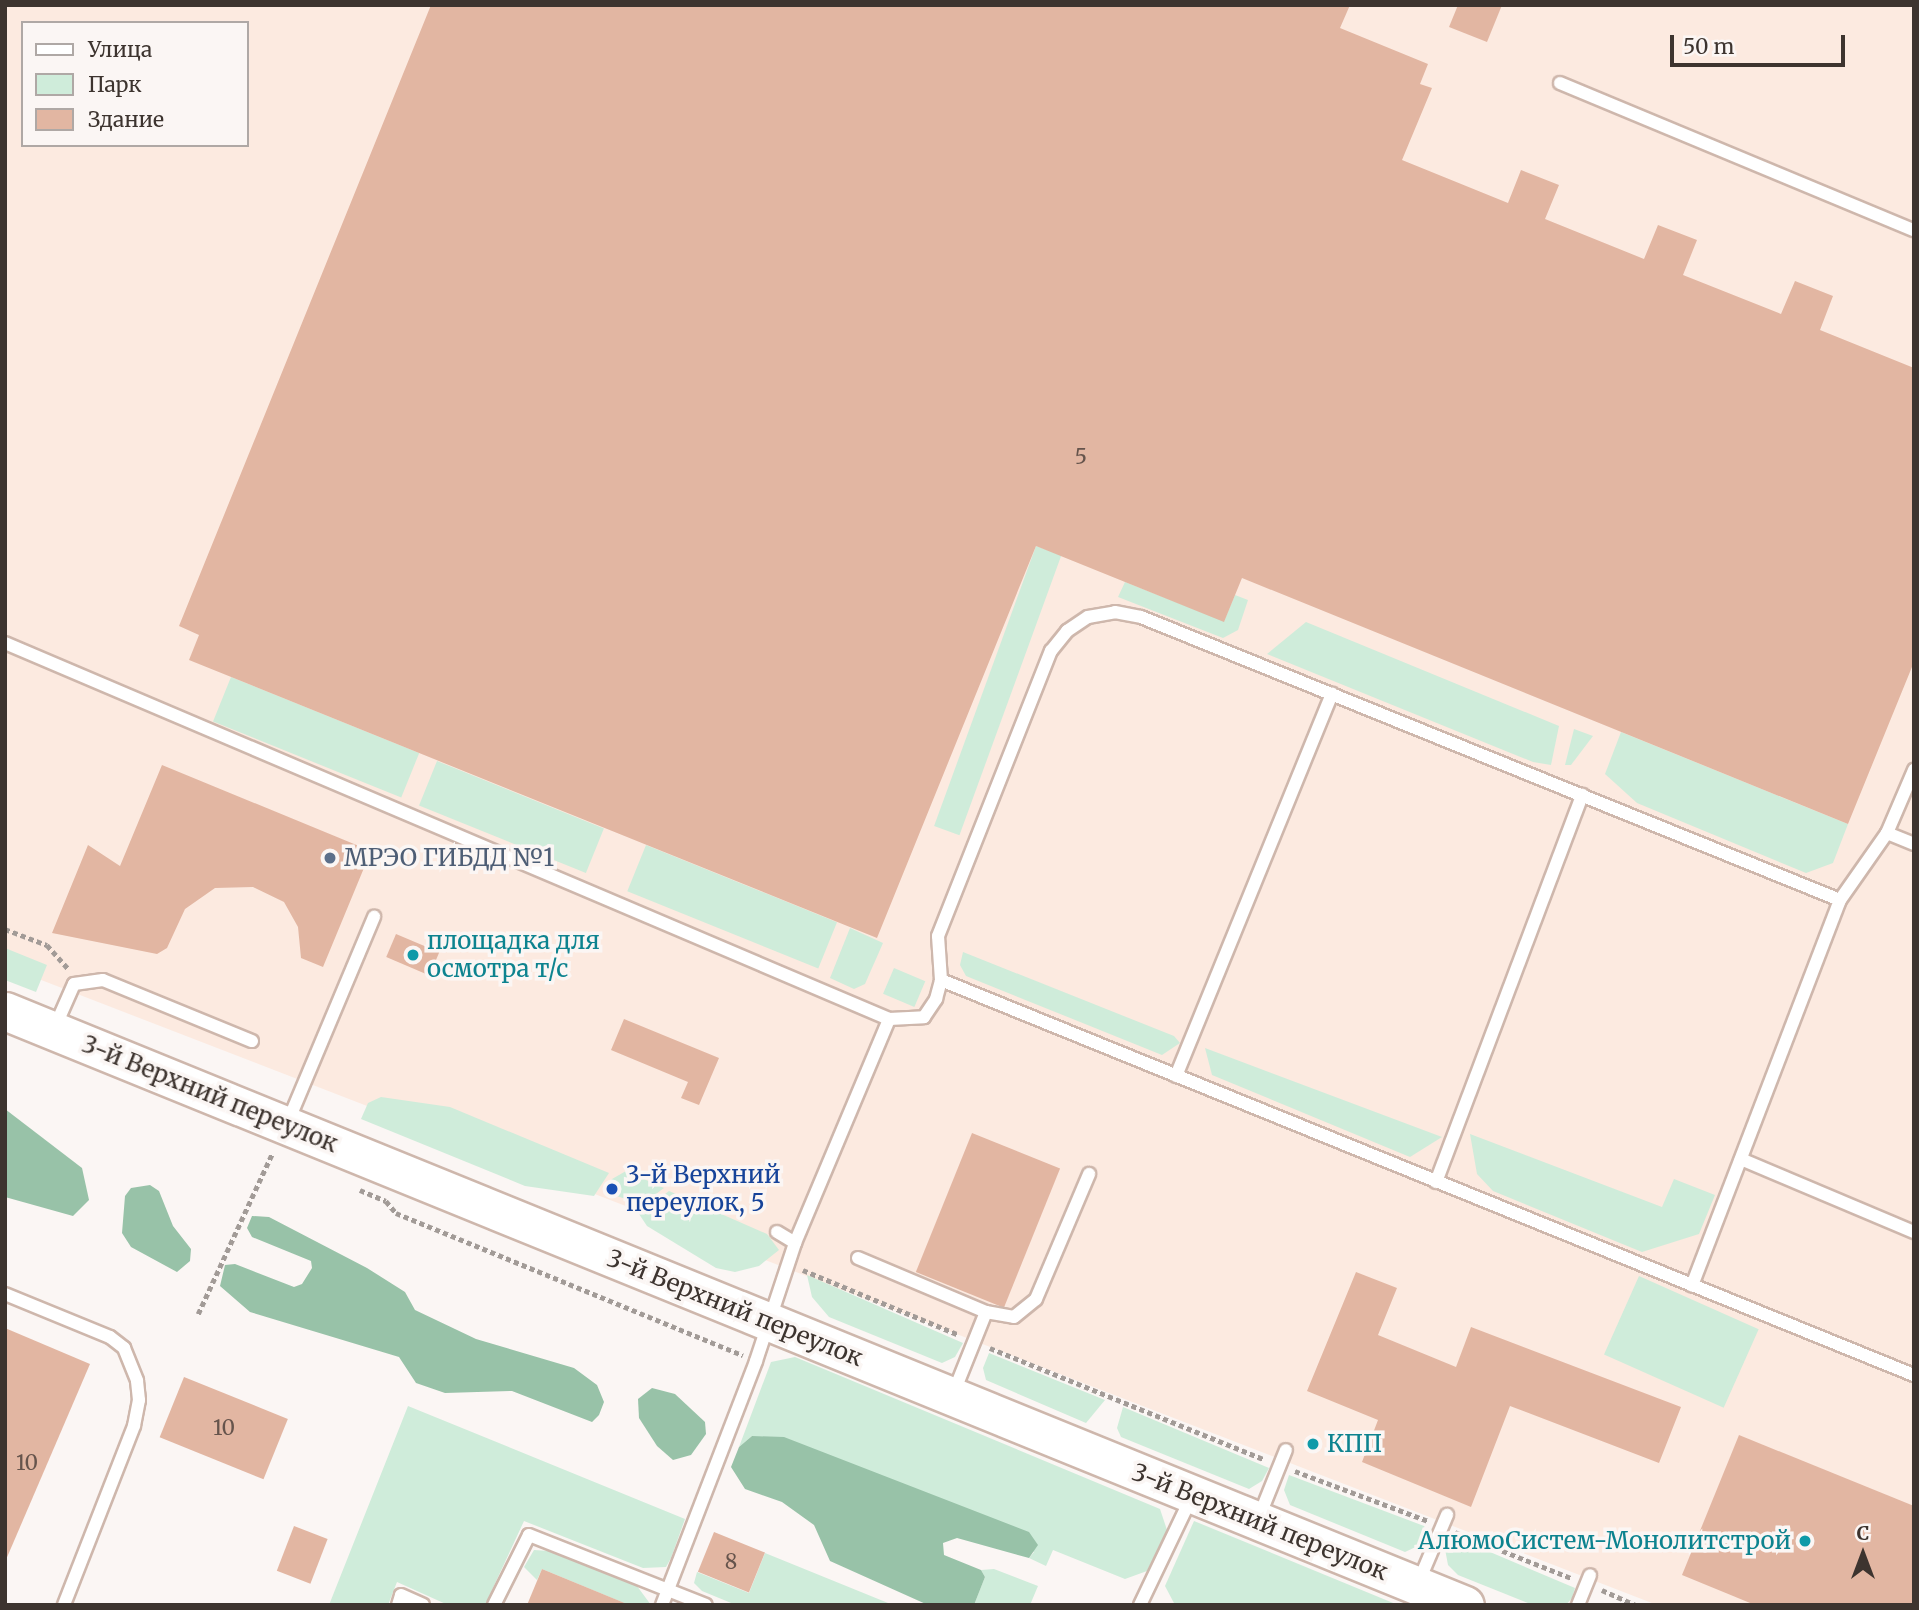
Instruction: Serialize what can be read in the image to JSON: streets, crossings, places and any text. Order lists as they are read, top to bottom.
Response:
{
  "streets": {
    "street": ["3-й Верхний переулок"]
  },
  "places": [
    "МРЭО ГИБДД №1",
    "площадка для осмотра т/с",
    "3-й Верхний переулок, 5",
    "КПП",
    "АлюмоСистем-Монолитстрой"
  ],
  "house_numbers": [
    "5",
    "10",
    "10",
    "8"
  ],
  "legend": ["Улица", "Парк", "Здание"],
  "scale_bar": "50 m",
  "north": "top"
}
